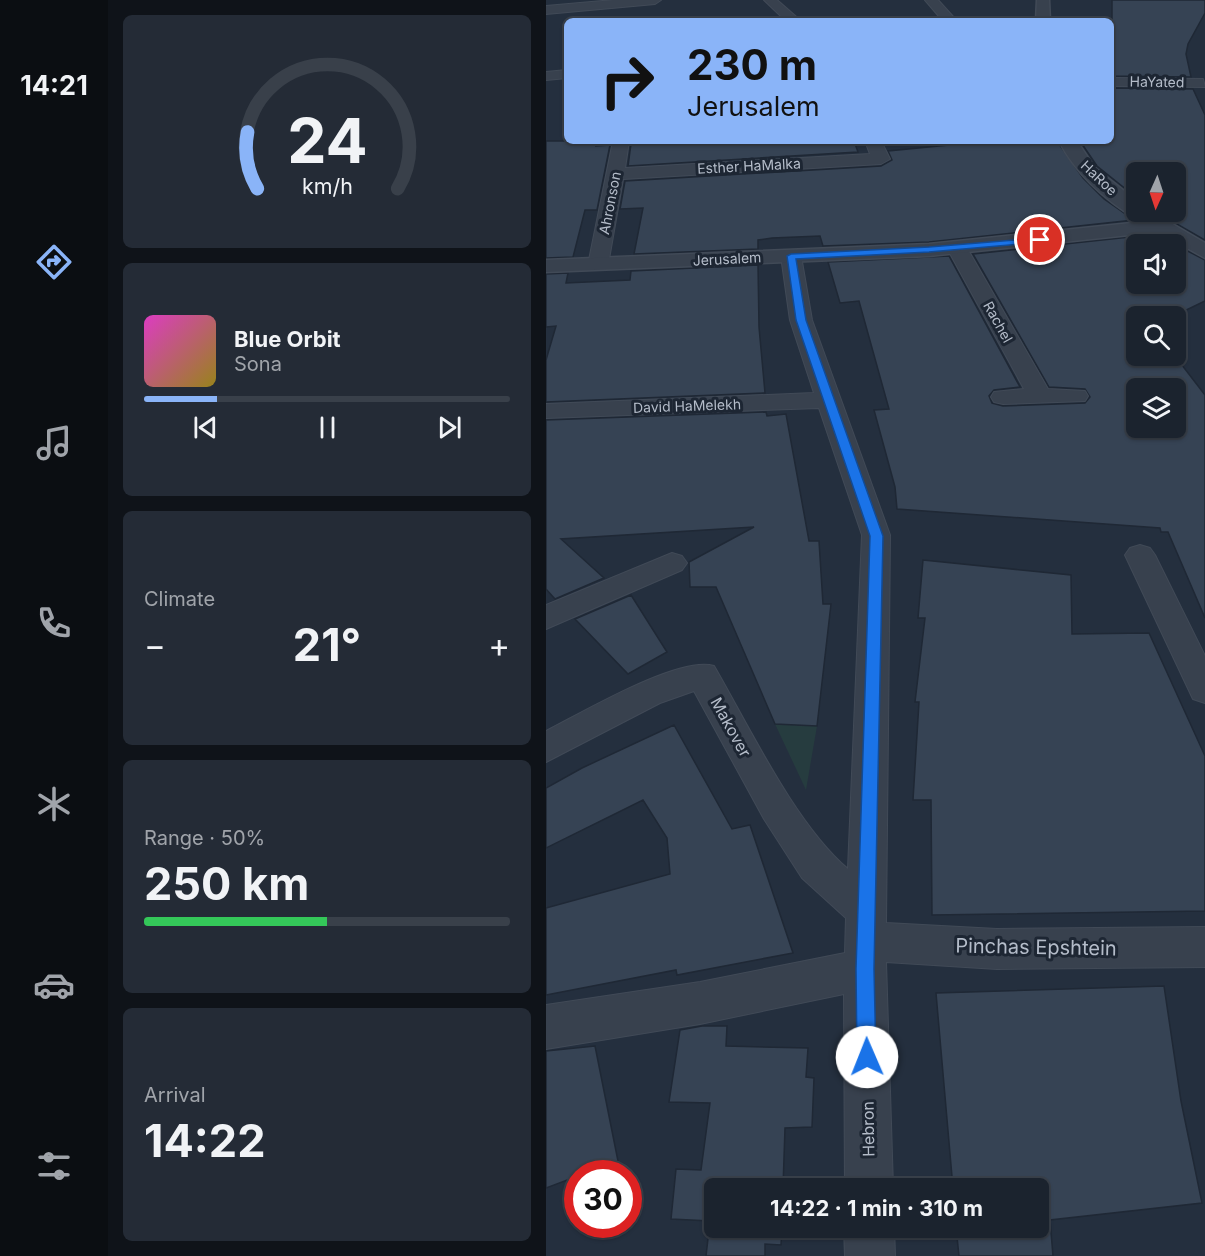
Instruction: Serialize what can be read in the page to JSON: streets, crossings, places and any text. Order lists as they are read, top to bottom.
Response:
{
  "streets": {
    "street": [
      "HaYated",
      "Esther HaMalka",
      "HaRoe",
      "Ahronson",
      "Jerusalem",
      "Rachel",
      "David HaMelekh",
      "Makover",
      "Pinchas Epshtein",
      "Hebron"
    ]
  },
  "crossings": [
    ["Esther HaMalka", "Ahronson"],
    ["HaRoe", "Jerusalem"],
    ["Ahronson", "Jerusalem"],
    ["Jerusalem", "Rachel"],
    ["Jerusalem", "Hebron"],
    ["David HaMelekh", "Hebron"],
    ["Makover", "Pinchas Epshtein"],
    ["Makover", "Hebron"],
    ["Pinchas Epshtein", "Hebron"]
  ],
  "north": "bottom",
  "page": {
    "tabs": "14:21",
    "turn": ["230 m", "Jerusalem"],
    "song": ["Blue Orbit", "Sona"],
    "tile": [
      "Climate",
      ["Range · 50%", "250 km"],
      ["Arrival", "14:22"]
    ],
    "heat": ["−", "21°", "+"],
    "limit": "30",
    "trip": "14:22 · 1 min · 310 m",
    "gauge": ["24", "km/h"]
  }
}
